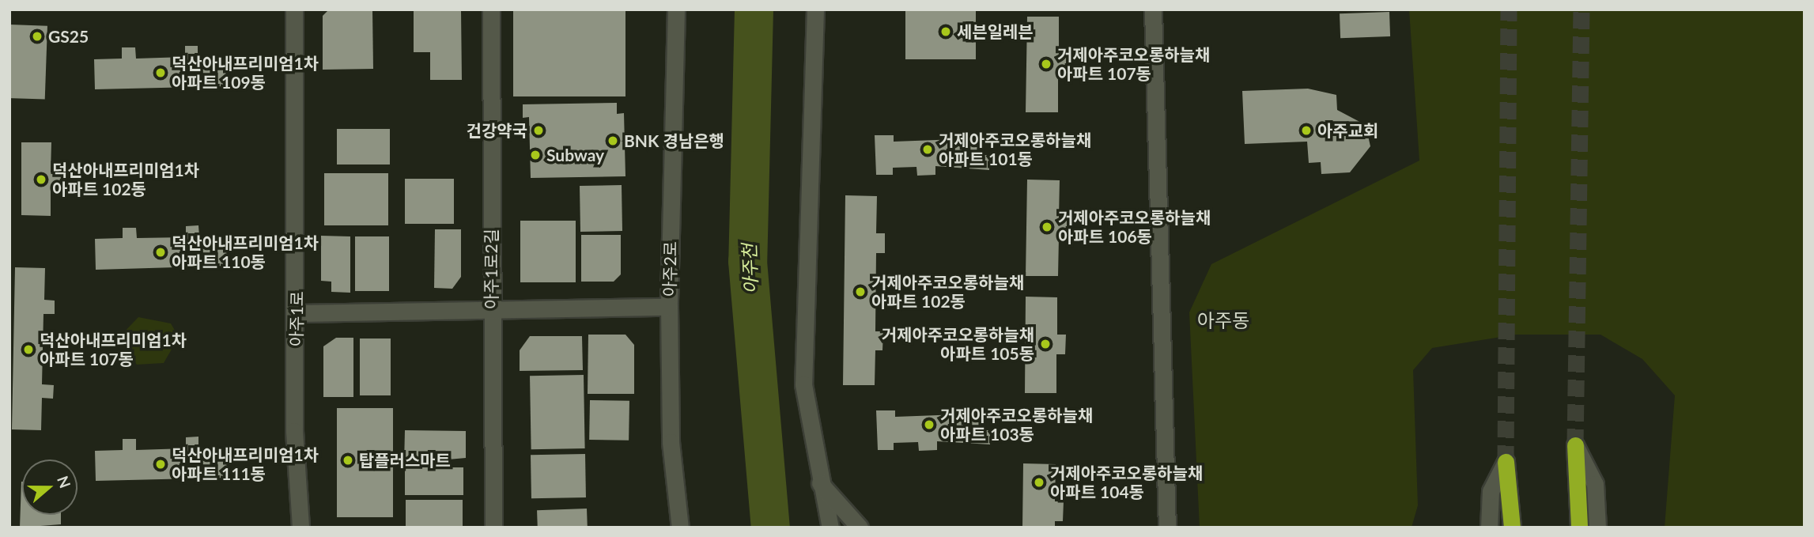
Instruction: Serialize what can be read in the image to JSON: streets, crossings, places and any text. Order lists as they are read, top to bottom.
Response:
{
  "streets": {
    "street": ["아주1로2길", "아주2로", "아주1로"]
  },
  "districts": ["아주동"],
  "water": ["아주천"],
  "places": [
    "세븐일레븐",
    "GS25",
    "거제아주코오롱하늘채 아파트 107동",
    "덕산아내프리미엄1차 아파트 109동",
    "건강약국",
    "아주교회",
    "BNK 경남은행",
    "거제아주코오롱하늘채 아파트 101동",
    "Subway",
    "덕산아내프리미엄1차 아파트 102동",
    "거제아주코오롱하늘채 아파트 106동",
    "덕산아내프리미엄1차 아파트 110동",
    "거제아주코오롱하늘채 아파트 102동",
    "거제아주코오롱하늘채 아파트 105동",
    "덕산아내프리미엄1차 아파트 107동",
    "거제아주코오롱하늘채 아파트 103동",
    "탑플러스마트",
    "덕산아내프리미엄1차 아파트 111동",
    "거제아주코오롱하늘채 아파트 104동"
  ],
  "north": "right"
}
